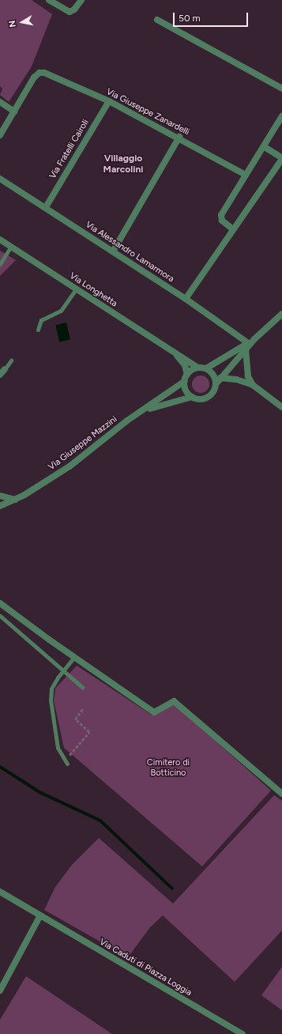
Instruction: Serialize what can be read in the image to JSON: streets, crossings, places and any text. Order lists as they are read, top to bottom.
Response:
{
  "streets": {
    "street": [
      "Via Giuseppe Zanardelli",
      "Via Fratelli Cairoli",
      "Via Alessandro Lamarmora",
      "Via Longhetta",
      "Via Giuseppe Mazzini",
      "Via Caduti di Piazza Loggia"
    ]
  },
  "crossings": [
    ["Via Giuseppe Zanardelli", "Via Fratelli Cairoli"],
    ["Via Fratelli Cairoli", "Via Alessandro Lamarmora"],
    ["Via Alessandro Lamarmora", "Via Giuseppe Mazzini"],
    ["Via Longhetta", "Via Giuseppe Mazzini"]
  ],
  "districts": ["Villaggio Marcolini"],
  "parks": ["Cimitero di Botticino"],
  "scale_bar": "50 m",
  "north": "left"
}
